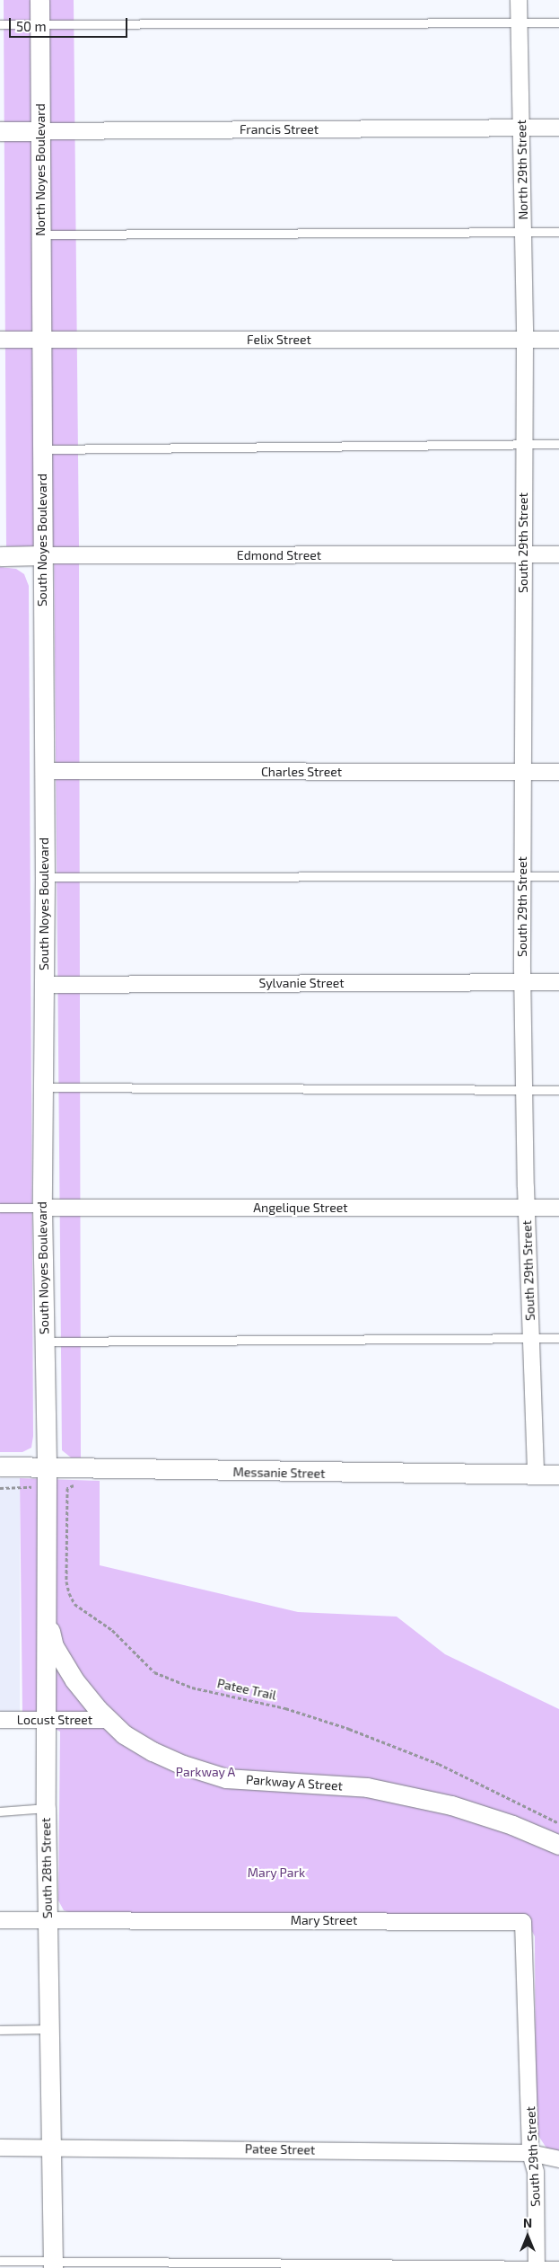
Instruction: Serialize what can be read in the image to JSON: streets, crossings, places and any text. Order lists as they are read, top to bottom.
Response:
{
  "streets": {
    "street": [
      "Francis Street",
      "North Noyes Boulevard",
      "North 29th Street",
      "Felix Street",
      "South Noyes Boulevard",
      "South 29th Street",
      "Edmond Street",
      "Charles Street",
      "Sylvanie Street",
      "Angelique Street",
      "Messanie Street",
      "Locust Street",
      "Parkway A Street",
      "South 28th Street",
      "Mary Street",
      "Patee Street"
    ],
    "path": ["Patee Trail"]
  },
  "crossings": [
    ["Francis Street", "North Noyes Boulevard"],
    ["Francis Street", "North 29th Street"],
    ["North Noyes Boulevard", "Felix Street"],
    ["North Noyes Boulevard", "South Noyes Boulevard"],
    ["North 29th Street", "Felix Street"],
    ["North 29th Street", "South 29th Street"],
    ["Felix Street", "South Noyes Boulevard"],
    ["Felix Street", "South 29th Street"],
    ["South Noyes Boulevard", "Edmond Street"],
    ["South Noyes Boulevard", "Charles Street"],
    ["South Noyes Boulevard", "Sylvanie Street"],
    ["South Noyes Boulevard", "Angelique Street"],
    ["South Noyes Boulevard", "Messanie Street"],
    ["South Noyes Boulevard", "South 28th Street"],
    ["South 29th Street", "Edmond Street"],
    ["South 29th Street", "Charles Street"],
    ["South 29th Street", "Sylvanie Street"],
    ["South 29th Street", "Angelique Street"],
    ["South 29th Street", "Messanie Street"],
    ["South 29th Street", "Mary Street"],
    ["South 29th Street", "Patee Street"],
    ["Messanie Street", "Patee Trail"],
    ["Messanie Street", "South 28th Street"],
    ["Locust Street", "Parkway A Street"],
    ["Locust Street", "South 28th Street"],
    ["Parkway A Street", "South 28th Street"],
    ["South 28th Street", "Mary Street"],
    ["South 28th Street", "Patee Street"]
  ],
  "parks": ["Parkway A", "Mary Park"],
  "scale_bar": "50 m",
  "north": "top"
}
